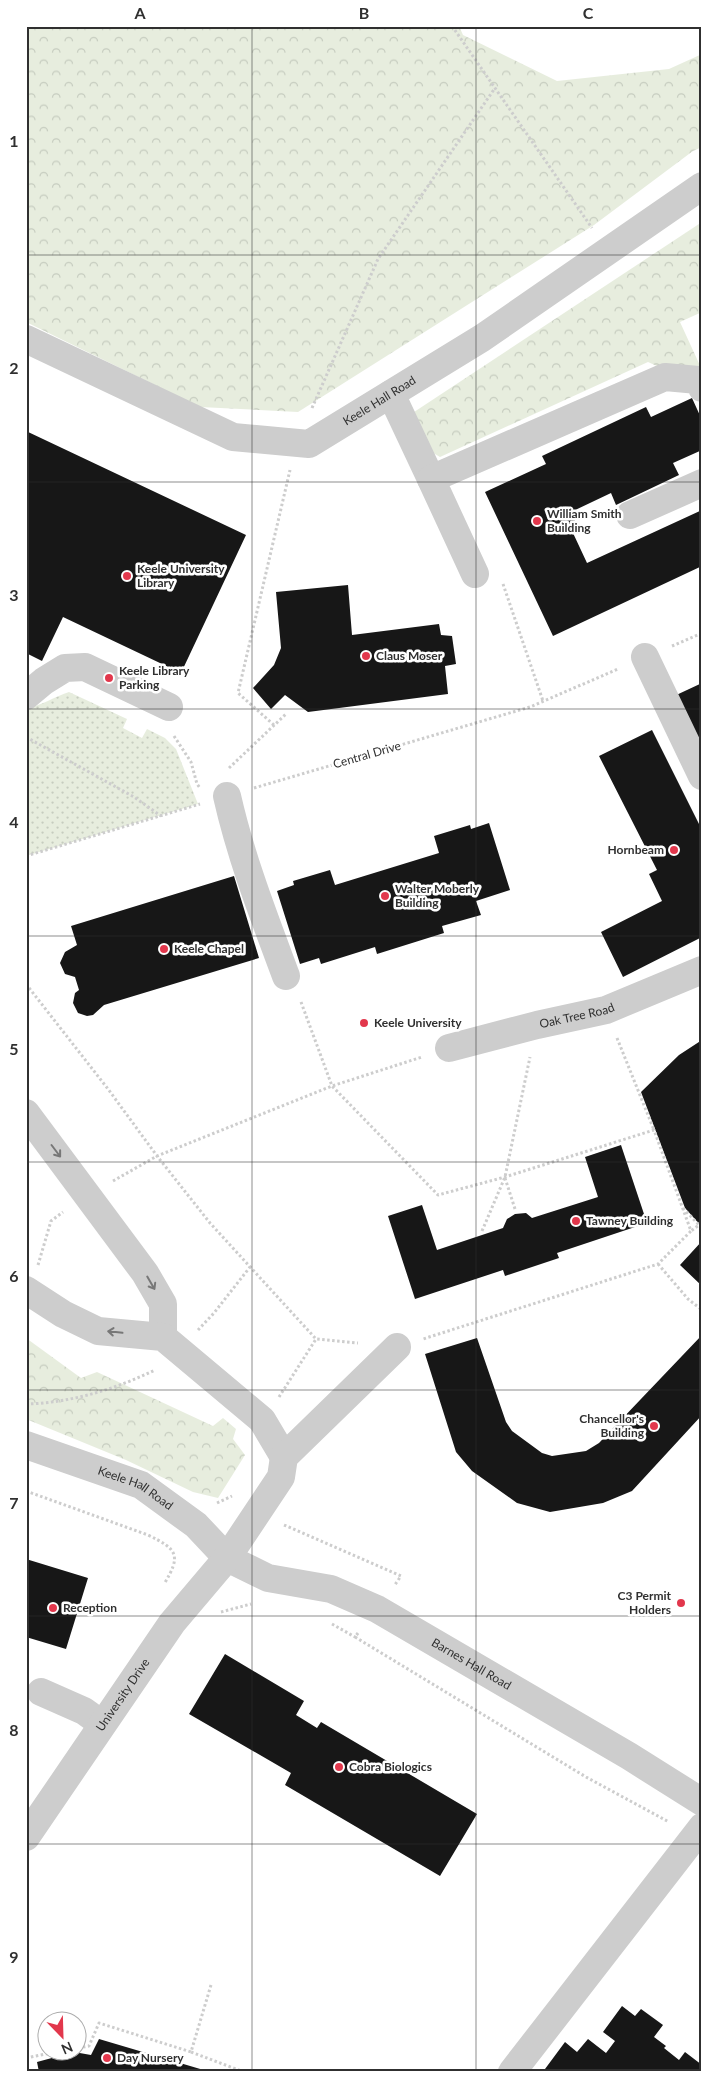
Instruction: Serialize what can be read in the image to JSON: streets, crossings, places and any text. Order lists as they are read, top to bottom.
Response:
{
  "streets": {
    "street": [
      "Keele Hall Road",
      "Oak Tree Road",
      "Barnes Hall Road",
      "University Drive"
    ],
    "path": ["Central Drive"]
  },
  "crossings": [
    ["Keele Hall Road", "Barnes Hall Road"],
    ["Keele Hall Road", "University Drive"],
    ["Barnes Hall Road", "University Drive"]
  ],
  "places": [
    "William Smith Building",
    "Keele University Library",
    "Claus Moser",
    "Keele Library Parking",
    "Hornbeam",
    "Walter Moberly Building",
    "Keele Chapel",
    "Keele University",
    "Tawney Building",
    "Chancellor's Building",
    "C3 Permit Holders",
    "Reception",
    "Cobra Biologics",
    "Day Nursery"
  ],
  "north": "bottom right",
  "grid": {
    "columns": ["A", "B", "C"],
    "rows": [
      "1",
      "2",
      "3",
      "4",
      "5",
      "6",
      "7",
      "8",
      "9"
    ]
  }
}
